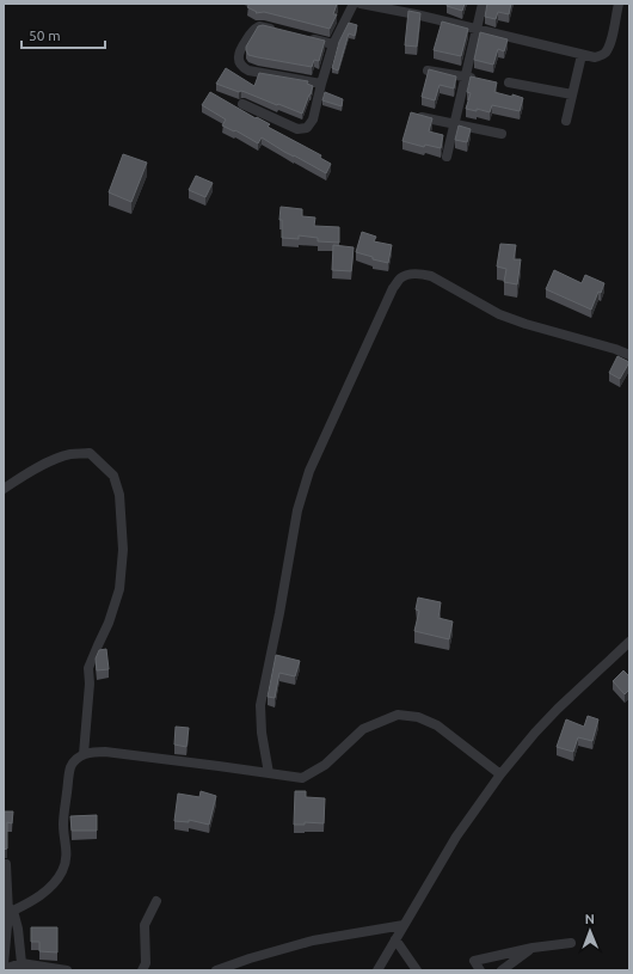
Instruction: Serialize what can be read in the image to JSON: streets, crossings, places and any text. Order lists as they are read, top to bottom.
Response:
{
  "scale_bar": "50 m",
  "north": "top"
}
